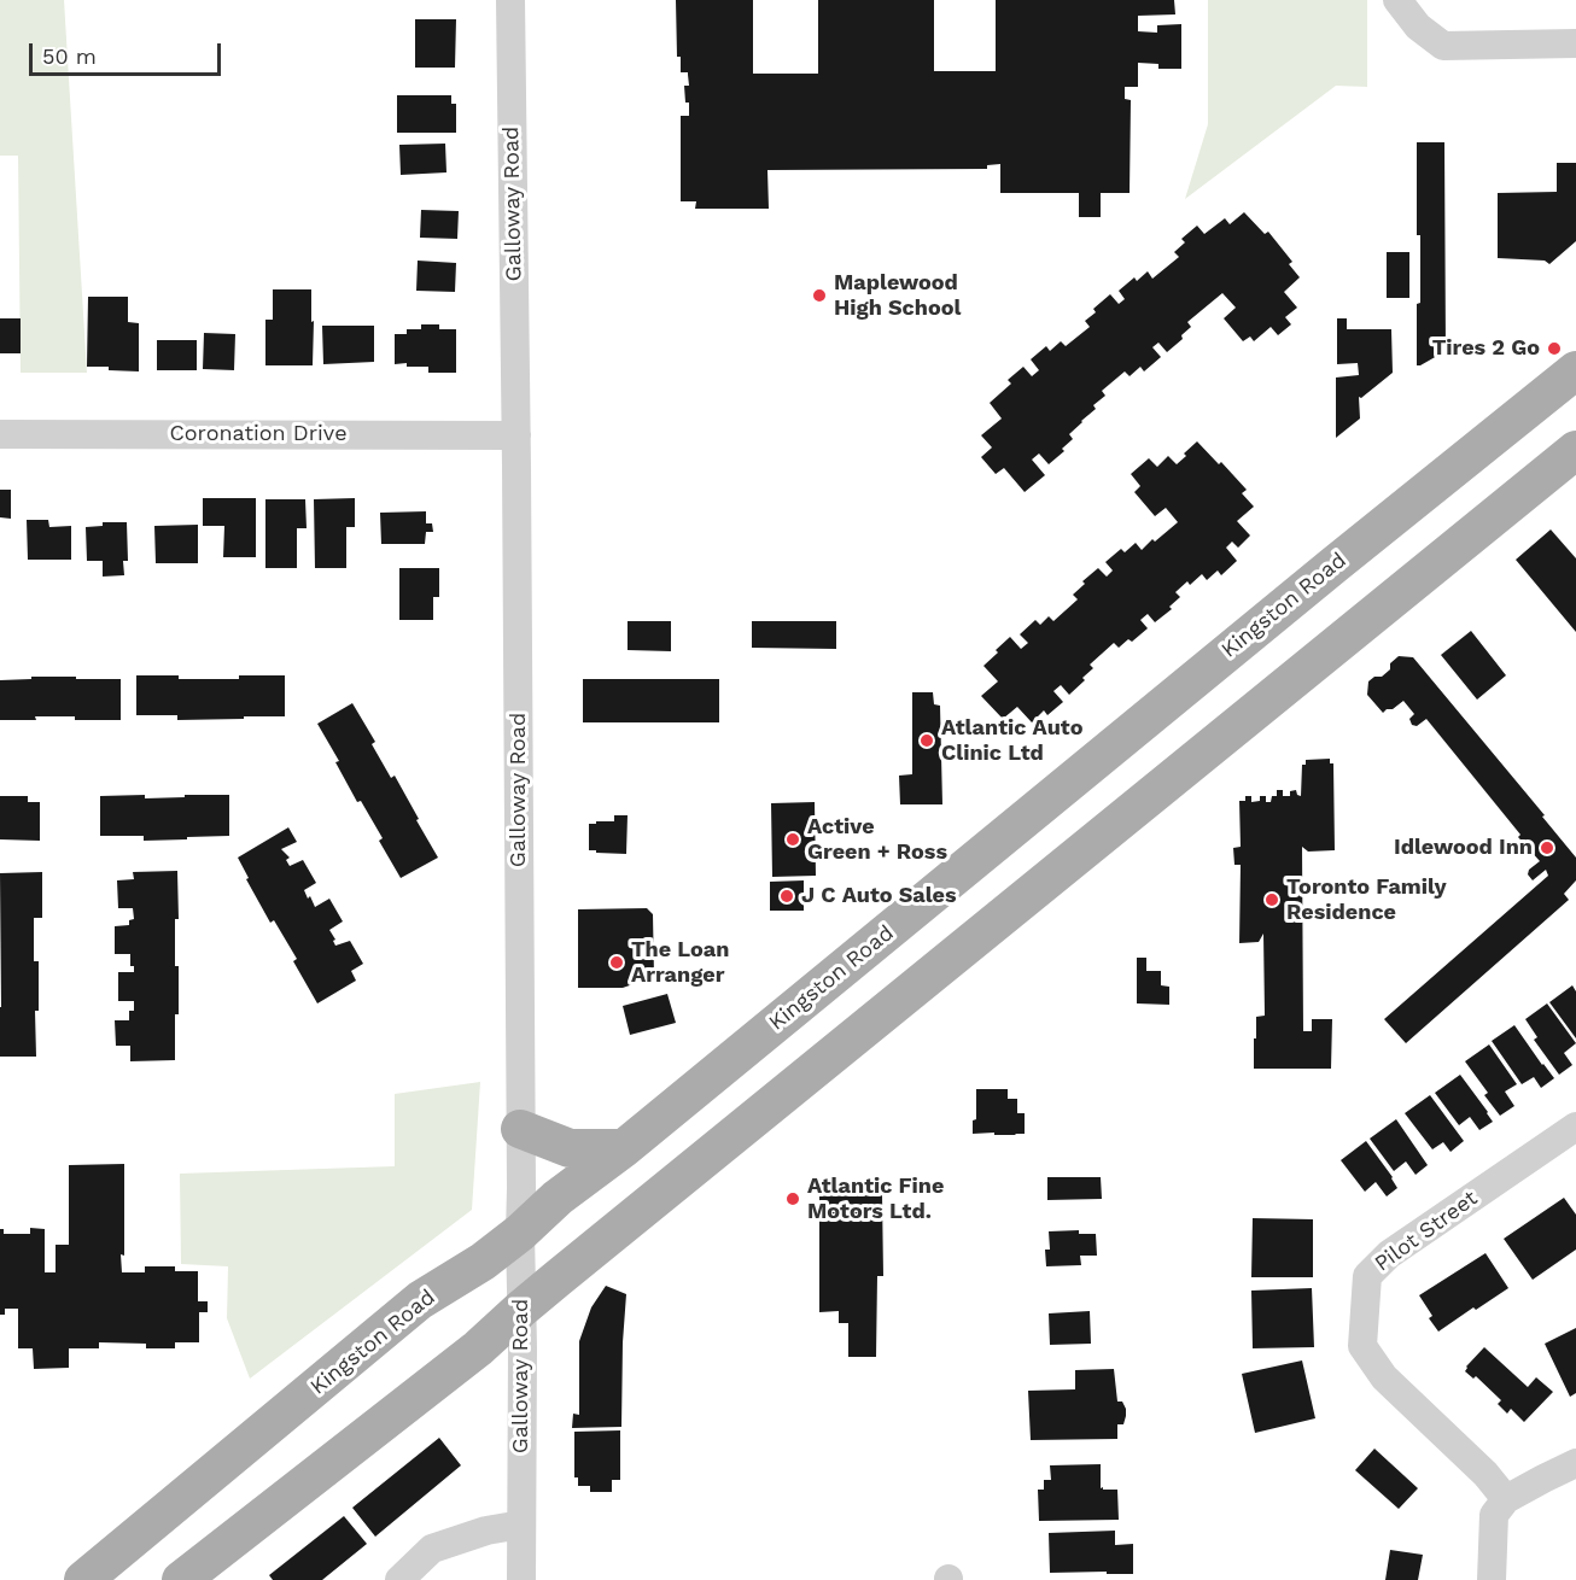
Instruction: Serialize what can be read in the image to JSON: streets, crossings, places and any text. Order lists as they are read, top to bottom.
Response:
{
  "streets": {
    "main road": ["Kingston Road"],
    "street": ["Galloway Road", "Coronation Drive", "Pilot Street"]
  },
  "crossings": [
    ["Galloway Road", "Coronation Drive"],
    ["Galloway Road", "Kingston Road"]
  ],
  "places": [
    "Maplewood High School",
    "Tires 2 Go",
    "Atlantic Auto Clinic Ltd",
    "Active Green + Ross",
    "Idlewood Inn",
    "J C Auto Sales",
    "Toronto Family Residence",
    "The Loan Arranger",
    "Atlantic Fine Motors Ltd."
  ],
  "scale_bar": "50 m"
}
